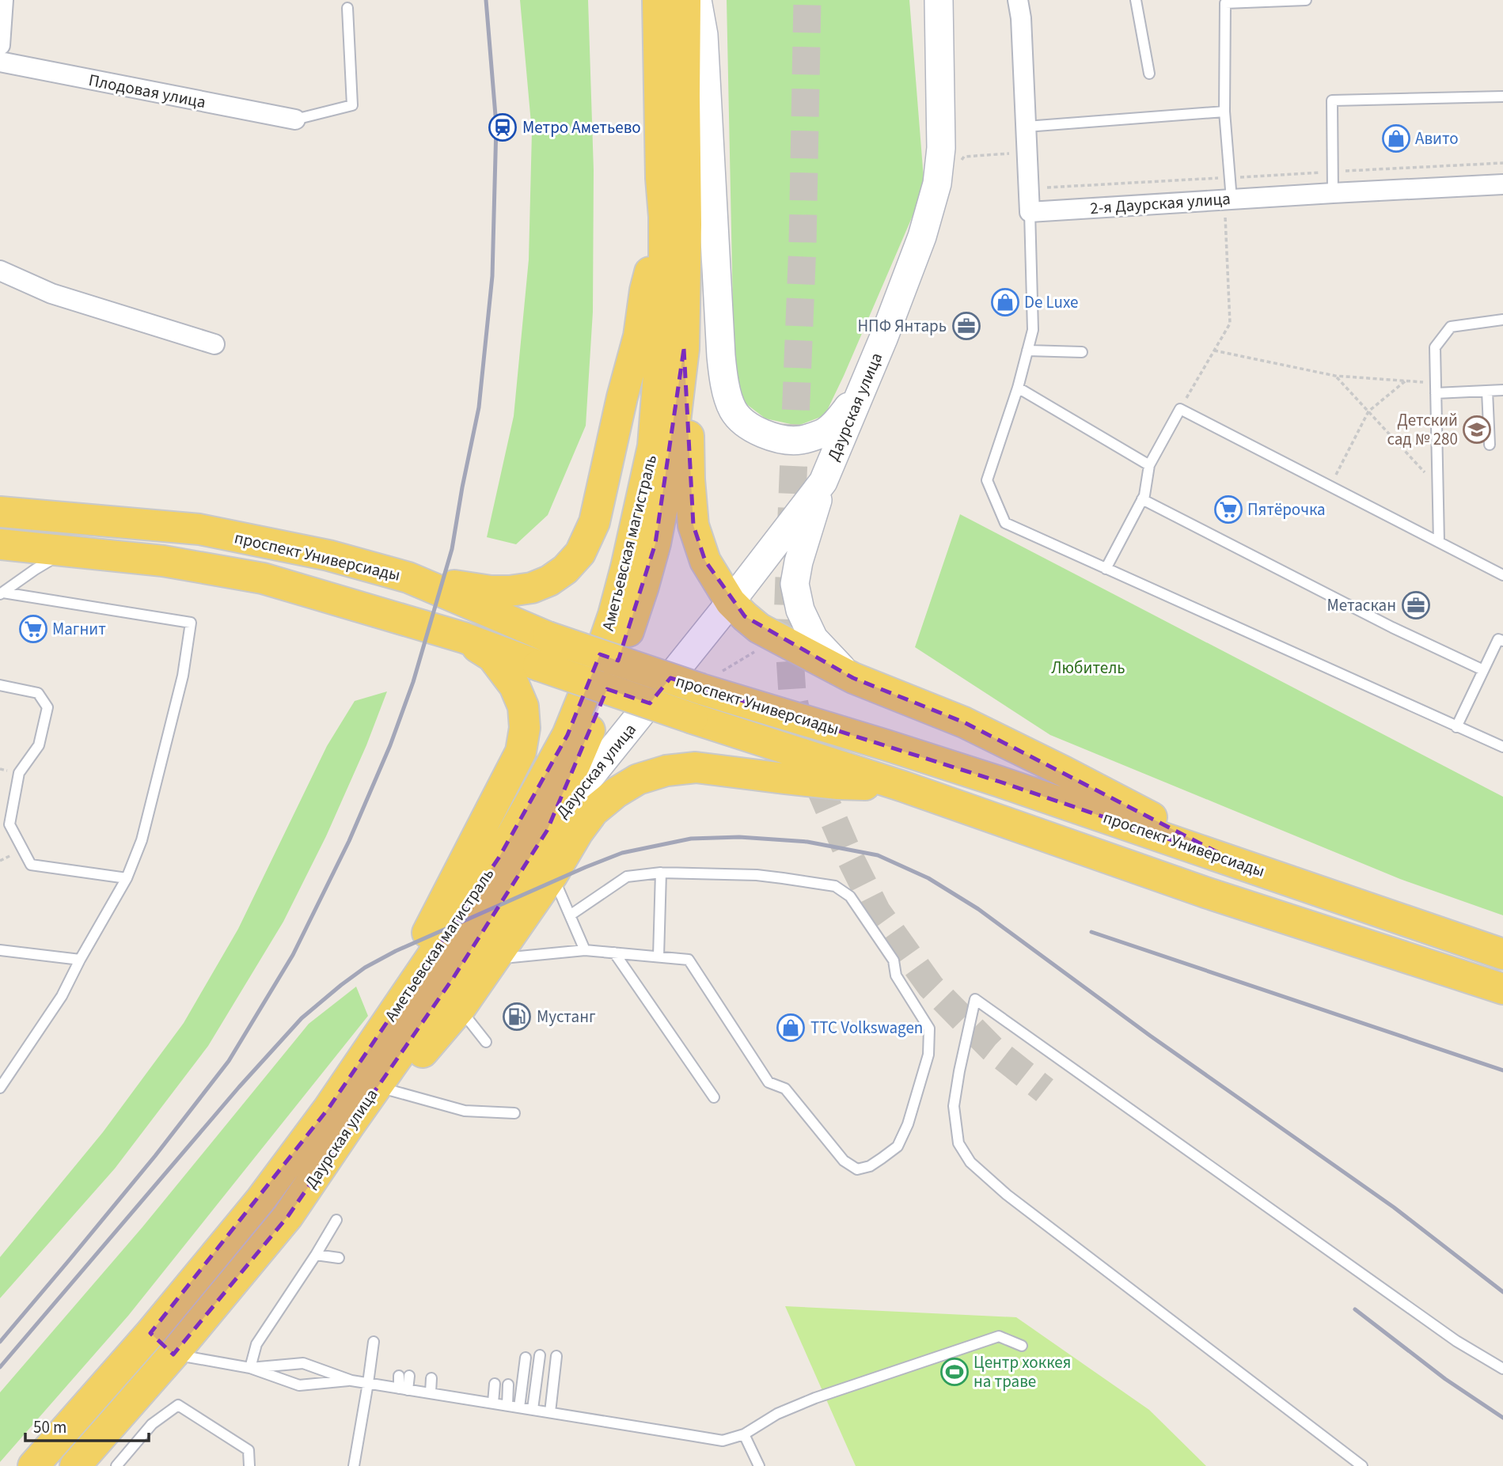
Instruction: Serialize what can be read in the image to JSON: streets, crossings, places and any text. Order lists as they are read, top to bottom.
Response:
{
  "streets": {
    "main road": ["Даурская улица", "Аметьевская магистраль", "проспект Универсиады"],
    "street": ["Плодовая улица", "2-я Даурская улица"]
  },
  "crossings": [
    ["Даурская улица", "Аметьевская магистраль"]
  ],
  "parks": ["Любитель"],
  "places": {
    "station": ["Метро Аметьево"],
    "shop": ["Авито", "De Luxe", "ТТС Volkswagen"],
    "office": ["НПФ Янтарь", "Метаскан"],
    "school or university": ["Детский сад № 280"],
    "supermarket": ["Пятёрочка", "Магнит"],
    "fuel station": ["Мустанг"],
    "sports": ["Центр хоккея на траве"]
  },
  "scale_bar": "50 m"
}
